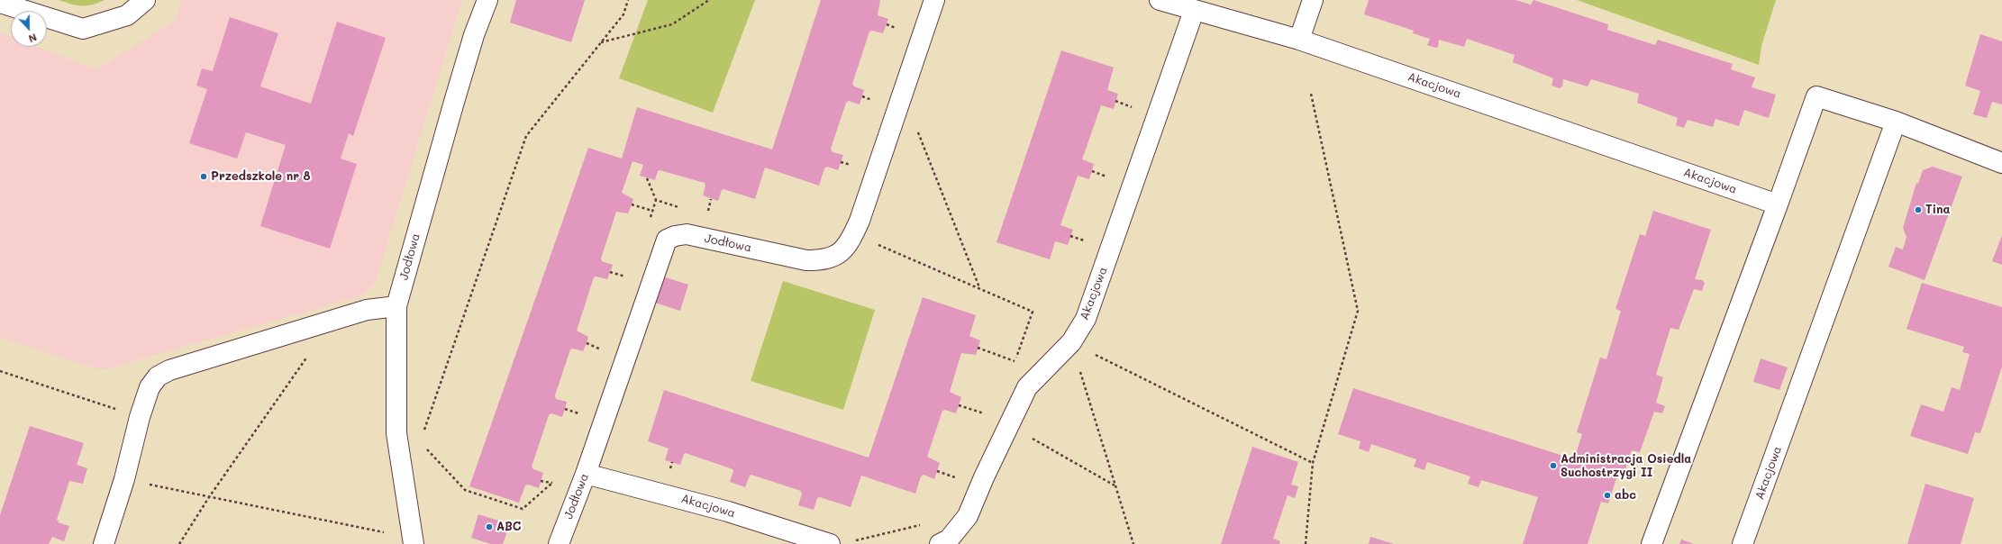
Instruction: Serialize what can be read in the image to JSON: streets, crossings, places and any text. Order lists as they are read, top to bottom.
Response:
{
  "streets": {
    "street": ["Akacjowa", "Jodłowa"]
  },
  "crossings": [
    ["Akacjowa", "Jodłowa"]
  ],
  "places": [
    "Przedszkole nr 8",
    "Tina",
    "Administracja Osiedla Suchostrzygi II",
    "abc",
    "ABC"
  ],
  "north": "bottom"
}
